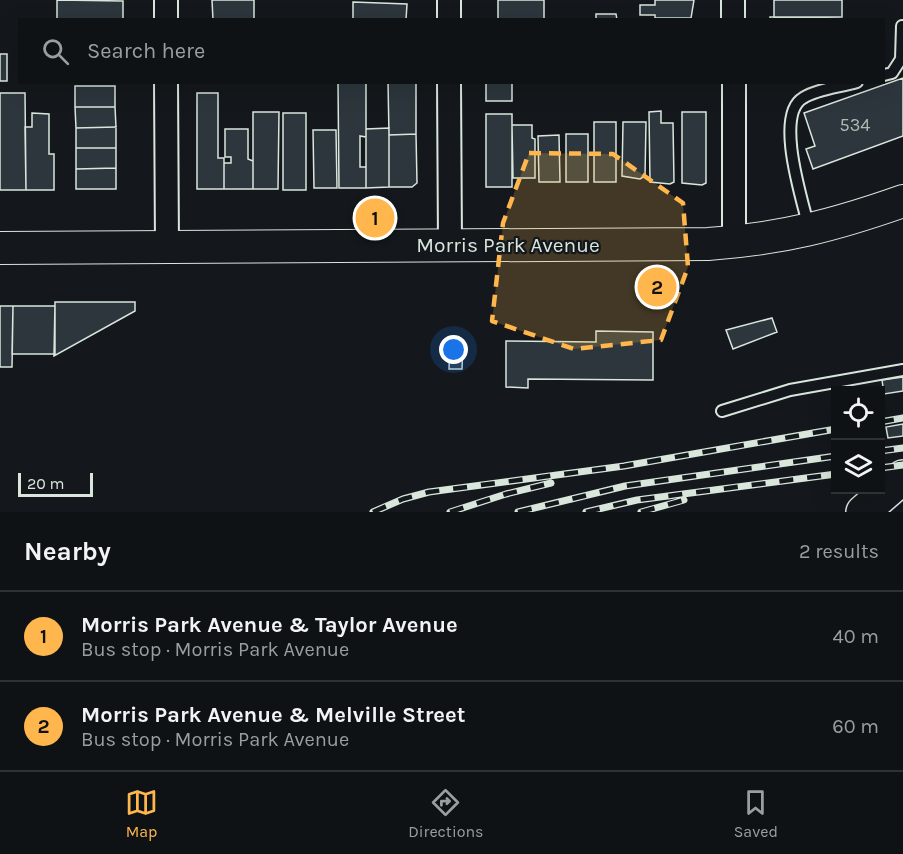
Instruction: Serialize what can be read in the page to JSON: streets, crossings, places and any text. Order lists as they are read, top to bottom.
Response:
{
  "streets": {
    "main road": ["Morris Park Avenue"]
  },
  "house_numbers": ["534"],
  "scale_bar": "20 m",
  "page": {
    "search": "Search here",
    "pins": ["1", "2"],
    "scale": "20 m",
    "heading": ["Nearby", "2 results"],
    "list": [
      {
        "mark": "1",
        "name": "Morris Park Avenue & Taylor Avenue",
        "note": "Bus stop · Morris Park Avenue",
        "value": "40 m"
      },
      {
        "mark": "2",
        "name": "Morris Park Avenue & Melville Street",
        "note": "Bus stop · Morris Park Avenue",
        "value": "60 m"
      }
    ],
    "nav": ["Map", "Directions", "Saved"]
  }
}
